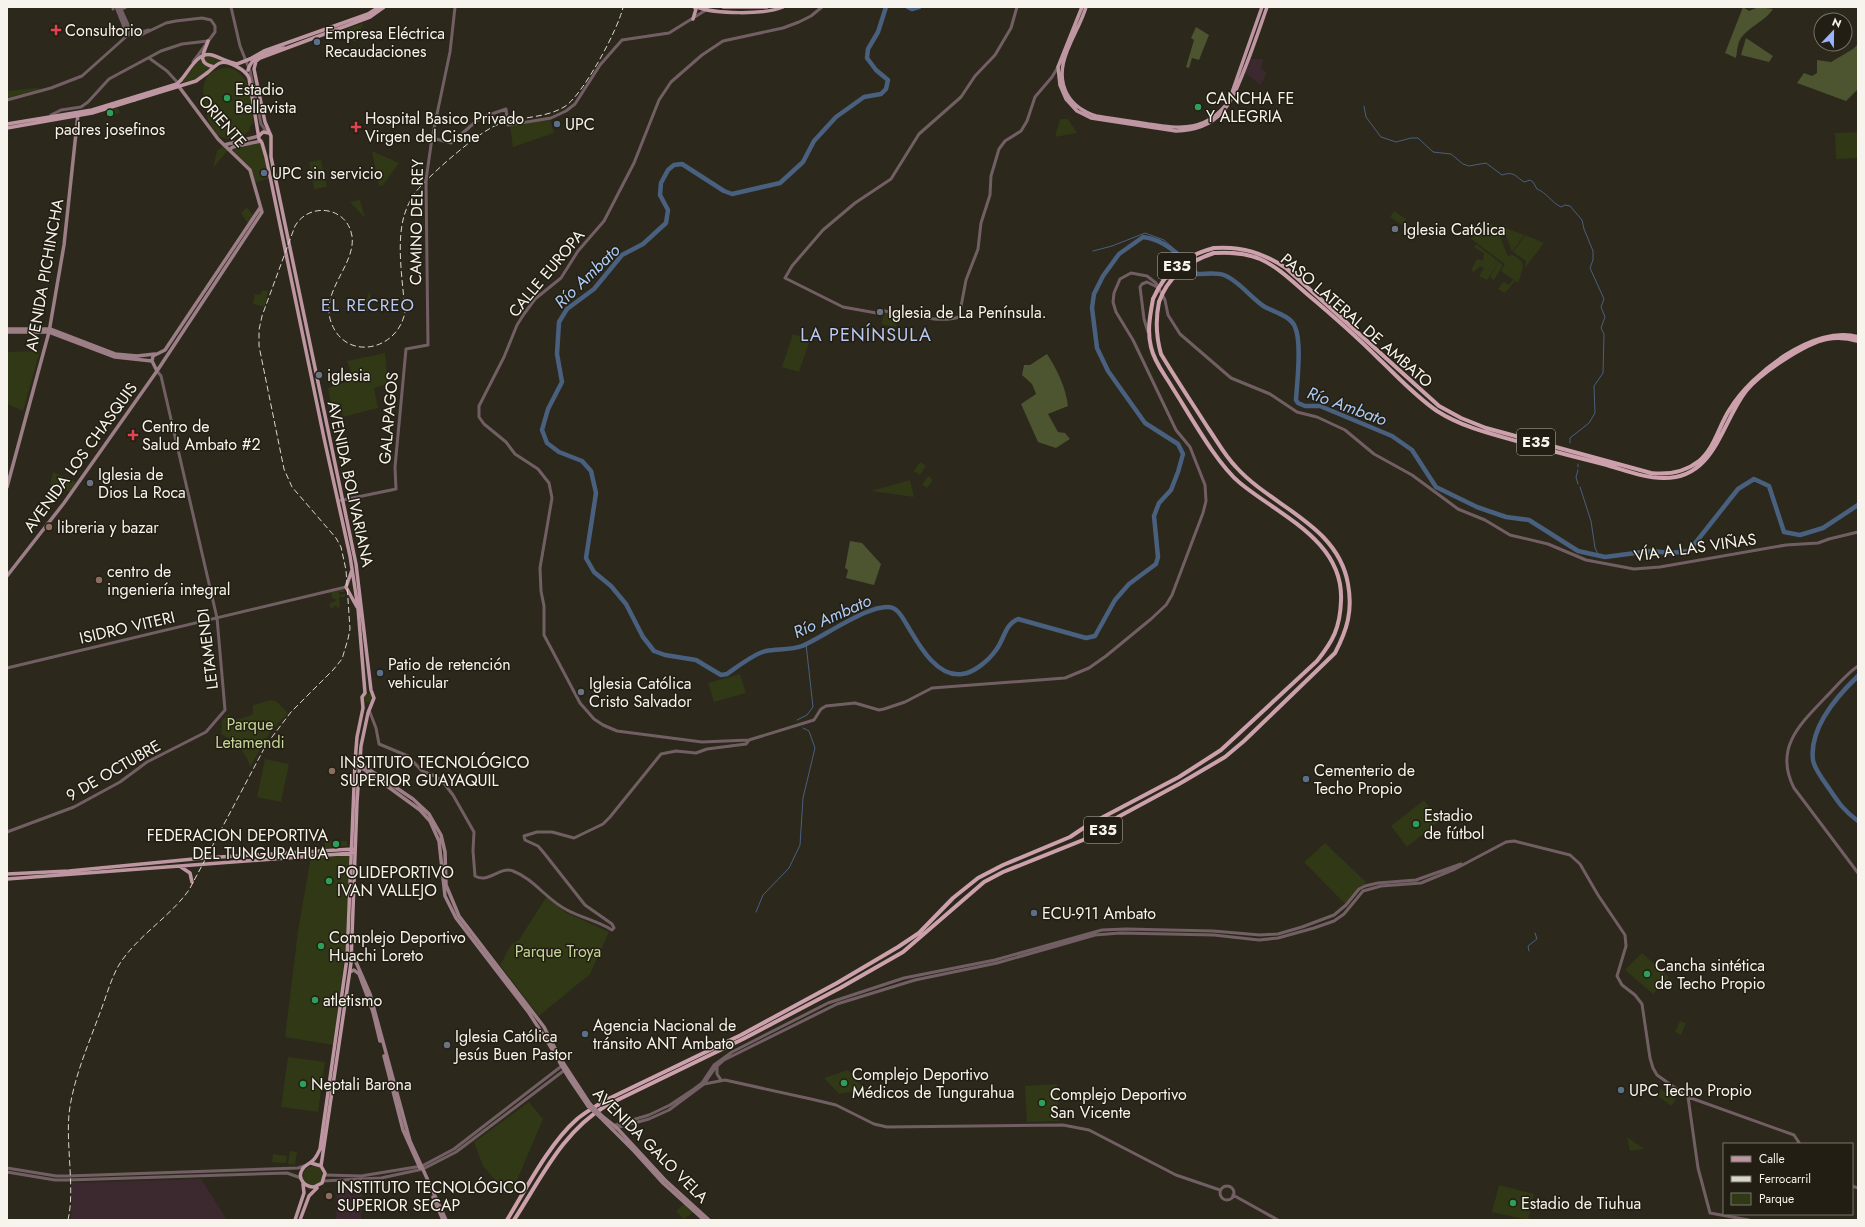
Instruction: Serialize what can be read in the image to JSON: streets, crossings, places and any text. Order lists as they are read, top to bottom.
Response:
{
  "streets": {
    "highway": ["E35", "PASO LATERAL DE AMBATO"],
    "main road": [
      "ORIENTE",
      "AVENIDA PICHINCHA",
      "AVENIDA LOS CHASQUIS",
      "AVENIDA BOLIVARIANA",
      "AVENIDA GALO VELA"
    ],
    "street": [
      "CAMINO DEL REY",
      "CALLE EUROPA",
      "GALAPAGOS",
      "VÍA A LAS VIÑAS",
      "ISIDRO VITERI",
      "LETAMENDI",
      "9 DE OCTUBRE"
    ]
  },
  "crossings": [
    ["ORIENTE", "AVENIDA LOS CHASQUIS"],
    ["CAMINO DEL REY", "GALAPAGOS"],
    ["GALAPAGOS", "AVENIDA BOLIVARIANA"],
    ["AVENIDA LOS CHASQUIS", "LETAMENDI"],
    ["ISIDRO VITERI", "LETAMENDI"],
    ["LETAMENDI", "9 DE OCTUBRE"]
  ],
  "districts": ["EL RECREO", "LA PENÍNSULA"],
  "water": ["Río Ambato"],
  "parks": ["Parque Letamendi", "Parque Troya"],
  "places": {
    "health": ["Consultorio", "Hospital Basico Privado Virgen del Cisne", "Centro de Salud Ambato #2"],
    "other": [
      "Empresa Eléctrica Recaudaciones",
      "Estadio Bellavista",
      "CANCHA FE Y ALEGRIA",
      "padres josefinos",
      "UPC",
      "UPC sin servicio",
      "Iglesia Católica",
      "Iglesia de La Península.",
      "iglesia",
      "Iglesia de Dios La Roca",
      "libreria y bazar",
      "centro de ingeniería integral",
      "Patio de retención vehicular",
      "Iglesia Católica Cristo Salvador",
      "INSTITUTO TECNOLÓGICO SUPERIOR GUAYAQUIL",
      "Cementerio de Techo Propio",
      "Estadio de fútbol",
      "FEDERACION DEPORTIVA DEL TUNGURAHUA",
      "POLIDEPORTIVO IVAN VALLEJO",
      "ECU-911 Ambato",
      "Complejo Deportivo Huachi Loreto",
      "Cancha sintética de Techo Propio",
      "atletismo",
      "Agencia Nacional de tránsito ANT Ambato",
      "Iglesia Católica Jesús Buen Pastor",
      "Complejo Deportivo Médicos de Tungurahua",
      "Neptali Barona",
      "UPC Techo Propio",
      "Complejo Deportivo San Vicente",
      "INSTITUTO TECNOLÓGICO SUPERIOR SECAP",
      "Estadio de Tiuhua"
    ]
  },
  "legend": ["Calle", "Ferrocarril", "Parque"],
  "north": "top"
}
